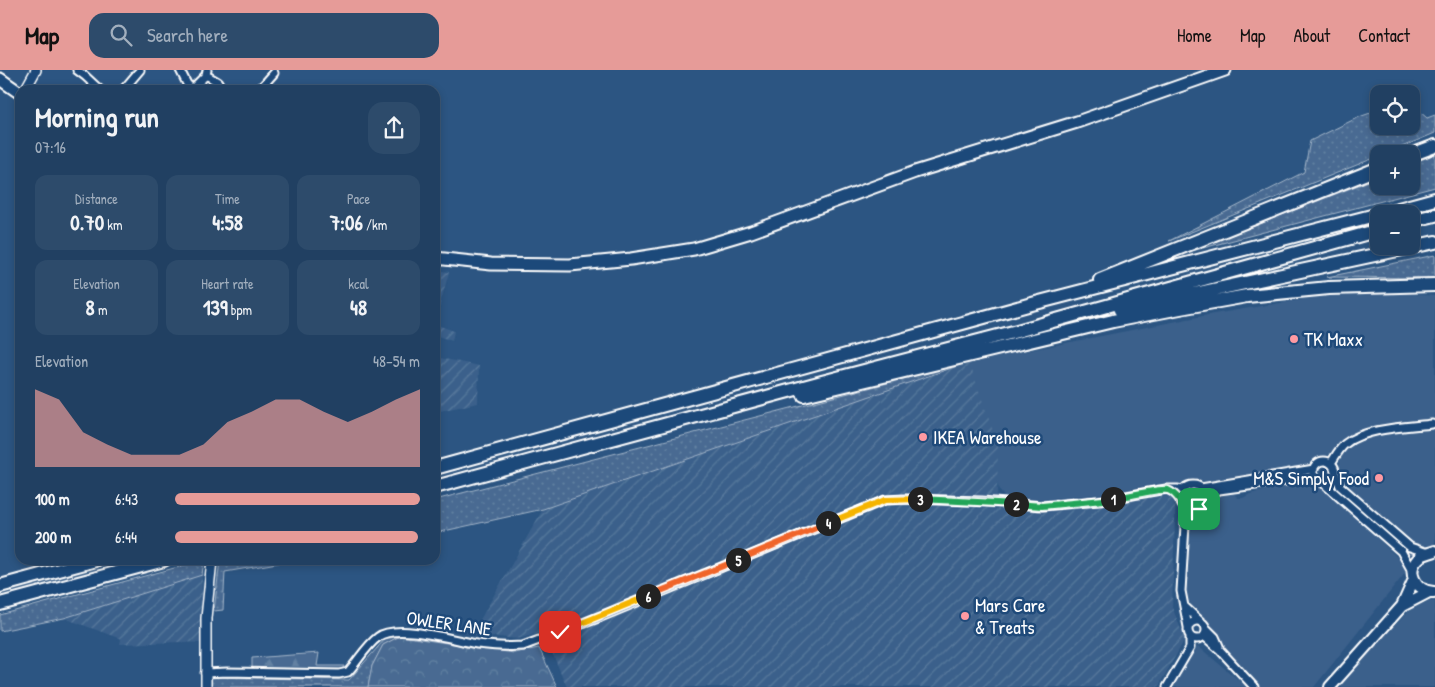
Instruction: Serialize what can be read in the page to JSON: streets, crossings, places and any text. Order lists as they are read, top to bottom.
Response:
{
  "streets": {
    "street": ["OWLER LANE"]
  },
  "places": [
    "TK Maxx",
    "IKEA Warehouse",
    "M&S Simply Food",
    "Mars Care & Treats"
  ],
  "page": {
    "header": "Map",
    "search": "Search here",
    "nav": [
      "Home",
      "Map",
      "About",
      "Contact"
    ],
    "map_buttons": ["+", "−"],
    "heading": ["Morning run", "07:16"],
    "stats": [
      ["Distance", "0.70 km"],
      ["Time", "4:58"],
      ["Pace", "7:06 /km"],
      ["Elevation", "8 m"],
      ["Heart rate", "139 bpm"],
      ["kcal", "48"]
    ],
    "chart": ["Elevation", "48–54 m"],
    "list": [
      {
        "name": "100 m",
        "note": "6:43"
      },
      {
        "name": "200 m",
        "note": "6:44"
      }
    ],
    "pins": [
      "1",
      "3",
      "2",
      "4",
      "5",
      "6"
    ]
  }
}
